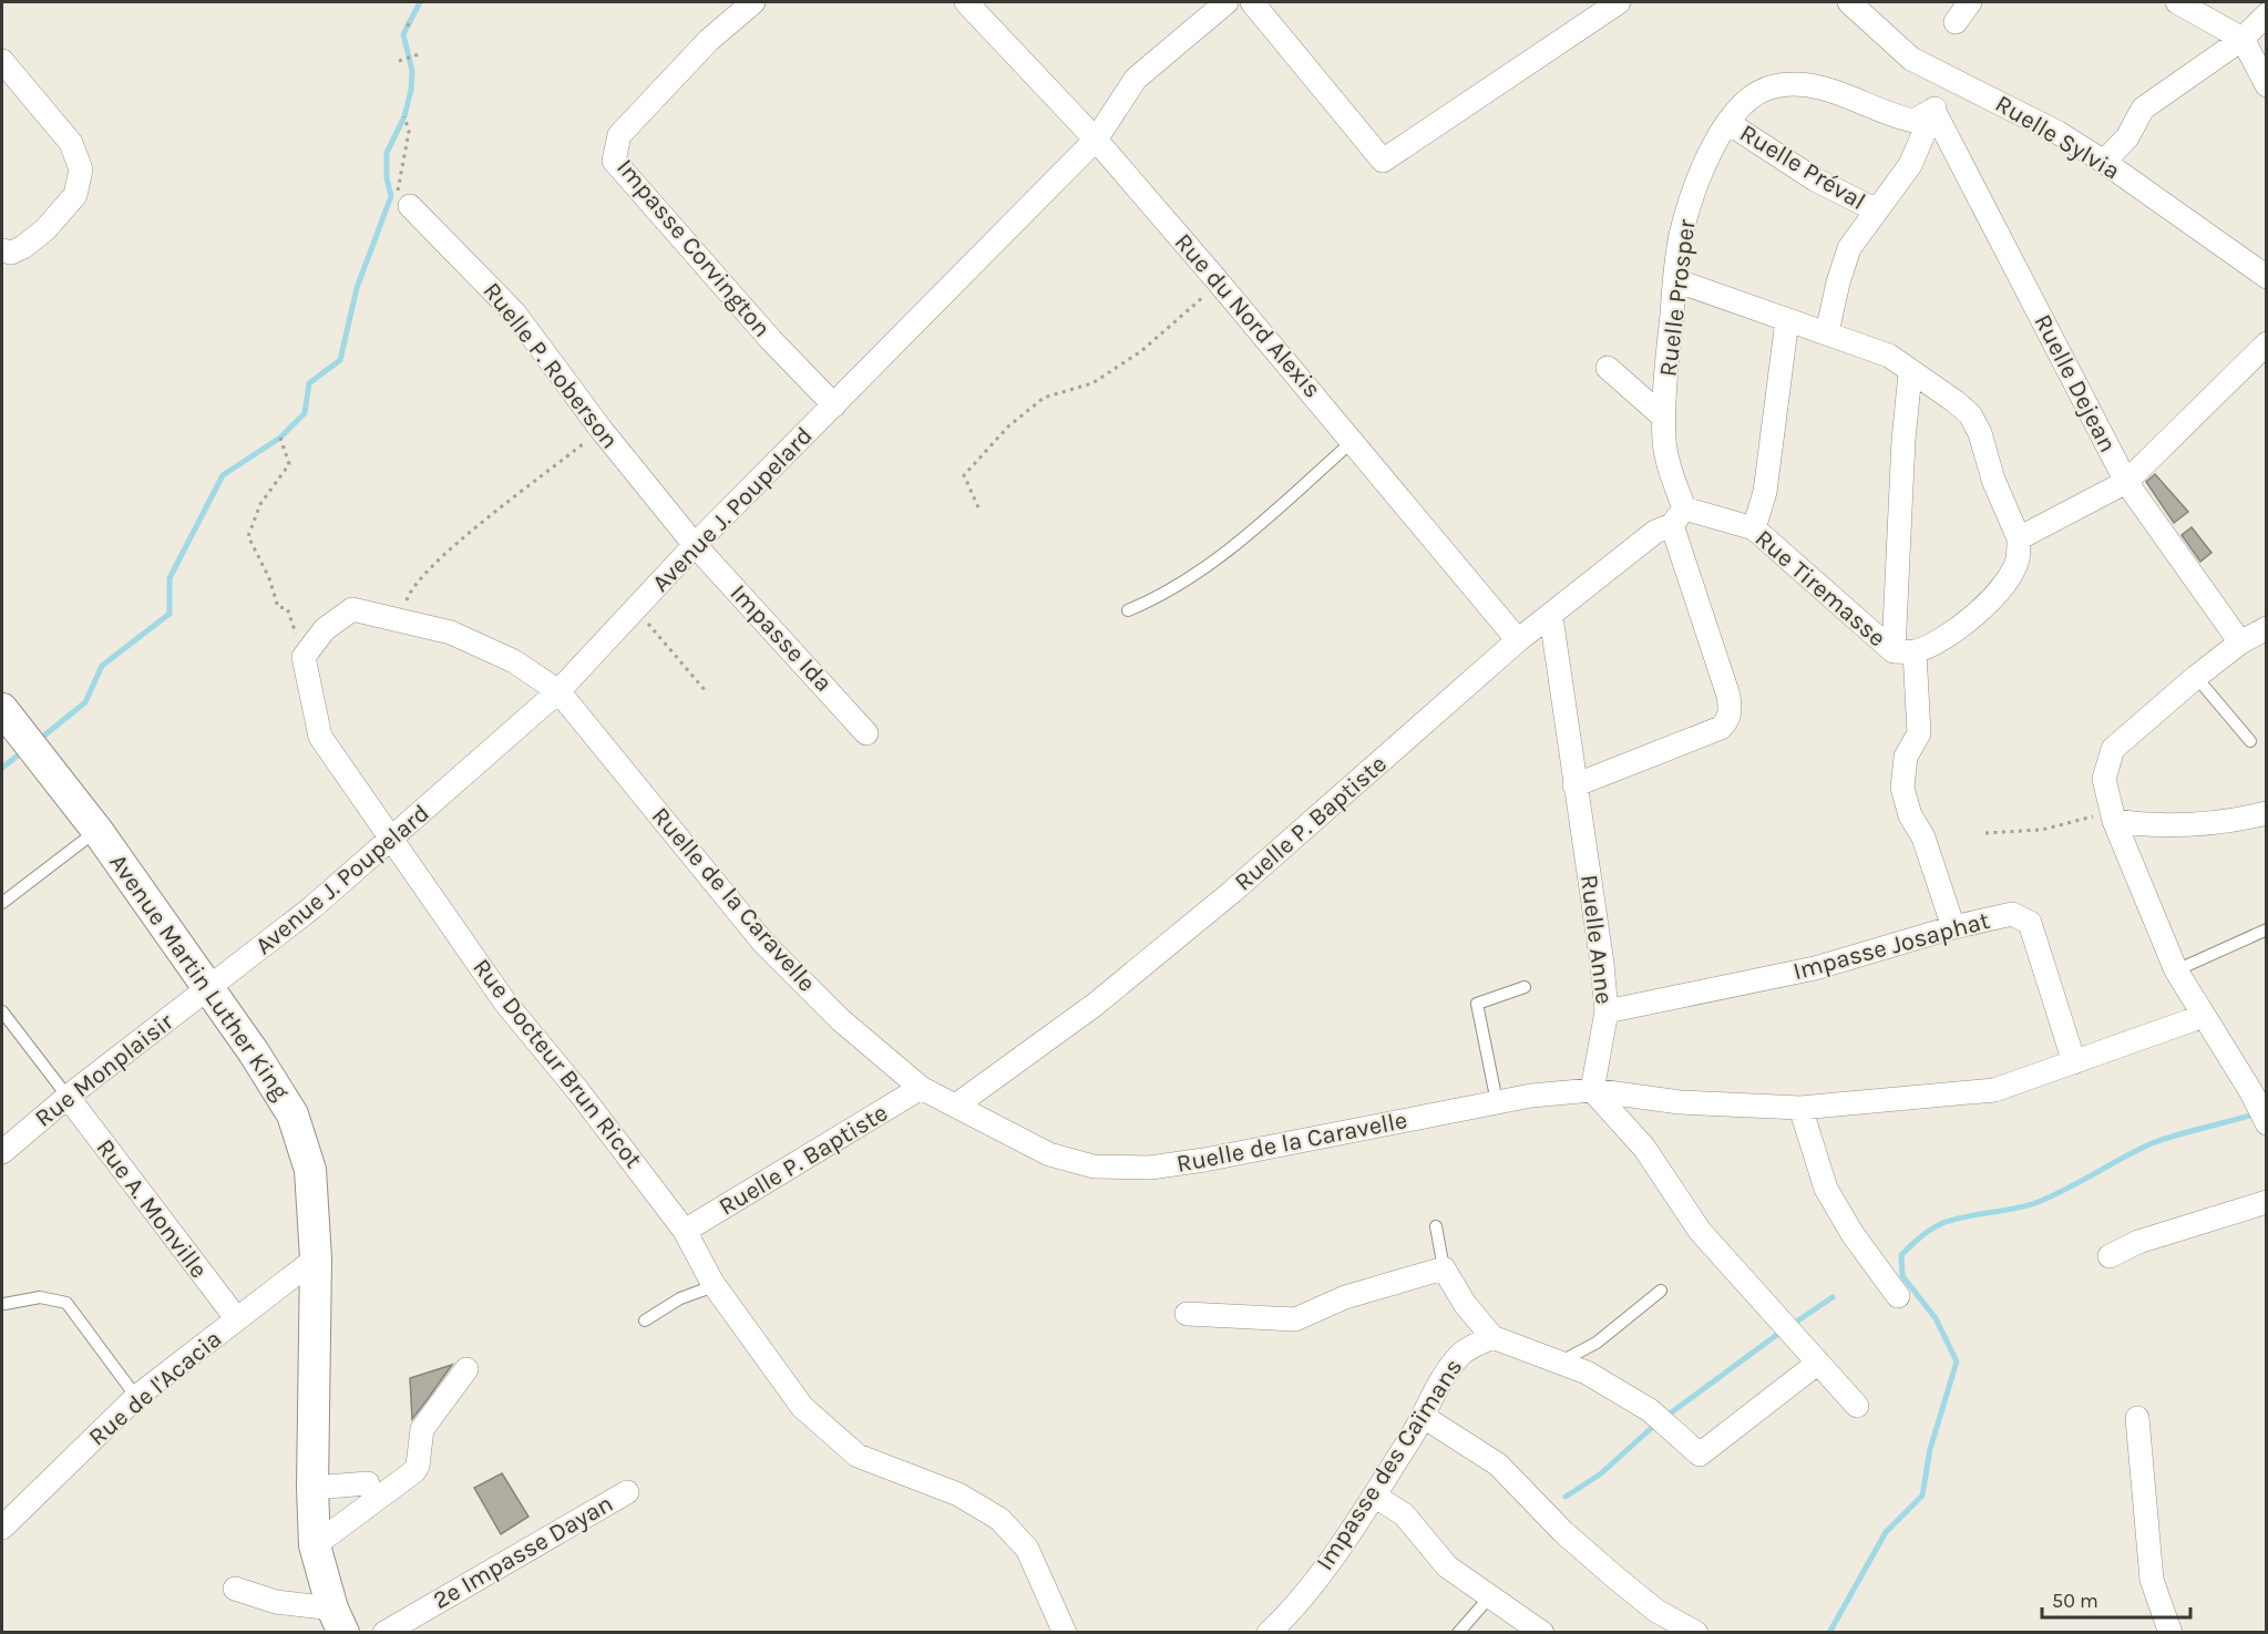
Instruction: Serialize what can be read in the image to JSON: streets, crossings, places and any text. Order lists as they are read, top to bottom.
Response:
{
  "streets": {
    "main road": ["Avenue Martin Luther King"],
    "street": [
      "Ruelle Sylvia",
      "Ruelle Préval",
      "Impasse Corvington",
      "Ruelle Prosper",
      "Rue du Nord Alexis",
      "Ruelle P. Roberson",
      "Ruelle Dejean",
      "Avenue J. Poupelard",
      "Rue Tiremasse",
      "Impasse Ida",
      "Ruelle P. Baptiste",
      "Ruelle de la Caravelle",
      "Ruelle Anne",
      "Impasse Josaphat",
      "Rue Docteur Brun Ricot",
      "Rue Monplaisir",
      "Rue A. Monville",
      "Rue de l'Acacia",
      "Impasse des Caïmans",
      "2e Impasse Dayan"
    ]
  },
  "crossings": [
    ["Ruelle Préval", "Ruelle Prosper"],
    ["Impasse Corvington", "Avenue J. Poupelard"],
    ["Ruelle Prosper", "Ruelle Dejean"],
    ["Ruelle Prosper", "Rue Tiremasse"],
    ["Ruelle Prosper", "Ruelle P. Baptiste"],
    ["Ruelle Prosper", "Ruelle Anne"],
    ["Rue du Nord Alexis", "Avenue J. Poupelard"],
    ["Rue du Nord Alexis", "Ruelle P. Baptiste"],
    ["Ruelle P. Roberson", "Avenue J. Poupelard"],
    ["Ruelle P. Roberson", "Impasse Ida"],
    ["Avenue J. Poupelard", "Impasse Ida"],
    ["Avenue J. Poupelard", "Ruelle de la Caravelle"],
    ["Avenue J. Poupelard", "Avenue Martin Luther King"],
    ["Avenue J. Poupelard", "Rue Docteur Brun Ricot"],
    ["Avenue J. Poupelard", "Rue Monplaisir"],
    ["Rue Tiremasse", "Ruelle P. Baptiste"],
    ["Ruelle P. Baptiste", "Ruelle de la Caravelle"],
    ["Ruelle P. Baptiste", "Ruelle Anne"],
    ["Ruelle P. Baptiste", "Rue Docteur Brun Ricot"],
    ["Ruelle de la Caravelle", "Ruelle Anne"],
    ["Ruelle de la Caravelle", "Impasse Josaphat"],
    ["Ruelle Anne", "Impasse Josaphat"],
    ["Avenue Martin Luther King", "Rue Monplaisir"],
    ["Avenue Martin Luther King", "Rue de l'Acacia"],
    ["Rue Monplaisir", "Rue A. Monville"],
    ["Rue A. Monville", "Rue de l'Acacia"]
  ],
  "scale_bar": "50 m"
}
